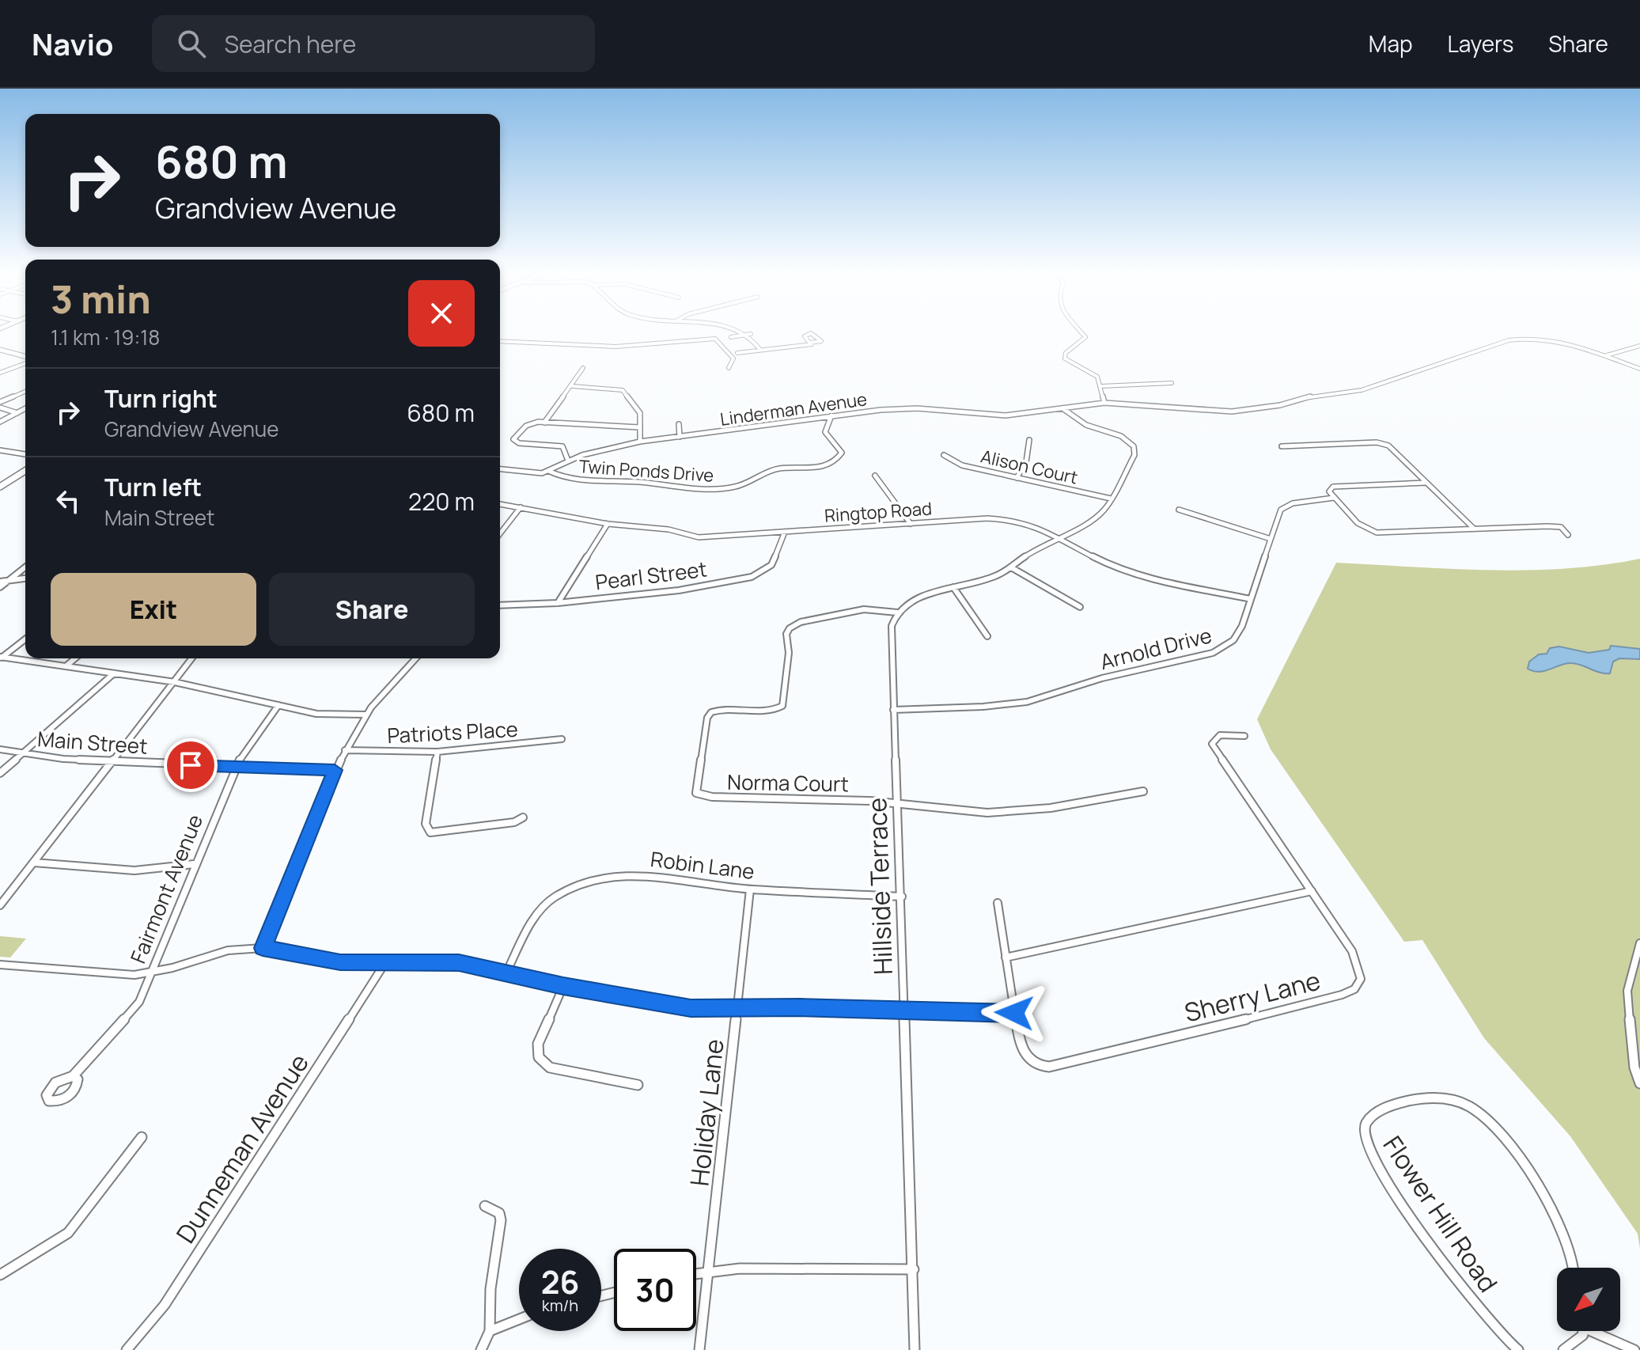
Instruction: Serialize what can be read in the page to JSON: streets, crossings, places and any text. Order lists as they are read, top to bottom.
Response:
{
  "streets": {
    "street": [
      "Linderman Avenue",
      "Alison Court",
      "Twin Ponds Drive",
      "Ringtop Road",
      "Pearl Street",
      "Arnold Drive",
      "Patriots Place",
      "Main Street",
      "Norma Court",
      "Robin Lane",
      "Hillside Terrace",
      "Fairmont Avenue",
      "Sherry Lane",
      "Holiday Lane",
      "Dunneman Avenue",
      "Flower Hill Road"
    ]
  },
  "crossings": [
    ["Linderman Avenue", "Twin Ponds Drive"],
    ["Ringtop Road", "Pearl Street"],
    ["Ringtop Road", "Arnold Drive"],
    ["Arnold Drive", "Hillside Terrace"],
    ["Main Street", "Fairmont Avenue"],
    ["Norma Court", "Hillside Terrace"],
    ["Robin Lane", "Hillside Terrace"],
    ["Robin Lane", "Holiday Lane"]
  ],
  "north": "bottom left",
  "page": {
    "header": "Navio",
    "search": "Search here",
    "nav": ["Map", "Layers", "Share"],
    "turn": ["680 m", "Grandview Avenue"],
    "heading": ["3 min", "1.1 km · 19:18"],
    "list": [
      {
        "name": "Turn right",
        "note": "Grandview Avenue",
        "value": "680 m"
      },
      {
        "name": "Turn left",
        "note": "Main Street",
        "value": "220 m"
      }
    ],
    "buttons": ["Exit", "Share"],
    "speed": "26 km/h",
    "limit": "30"
  }
}
